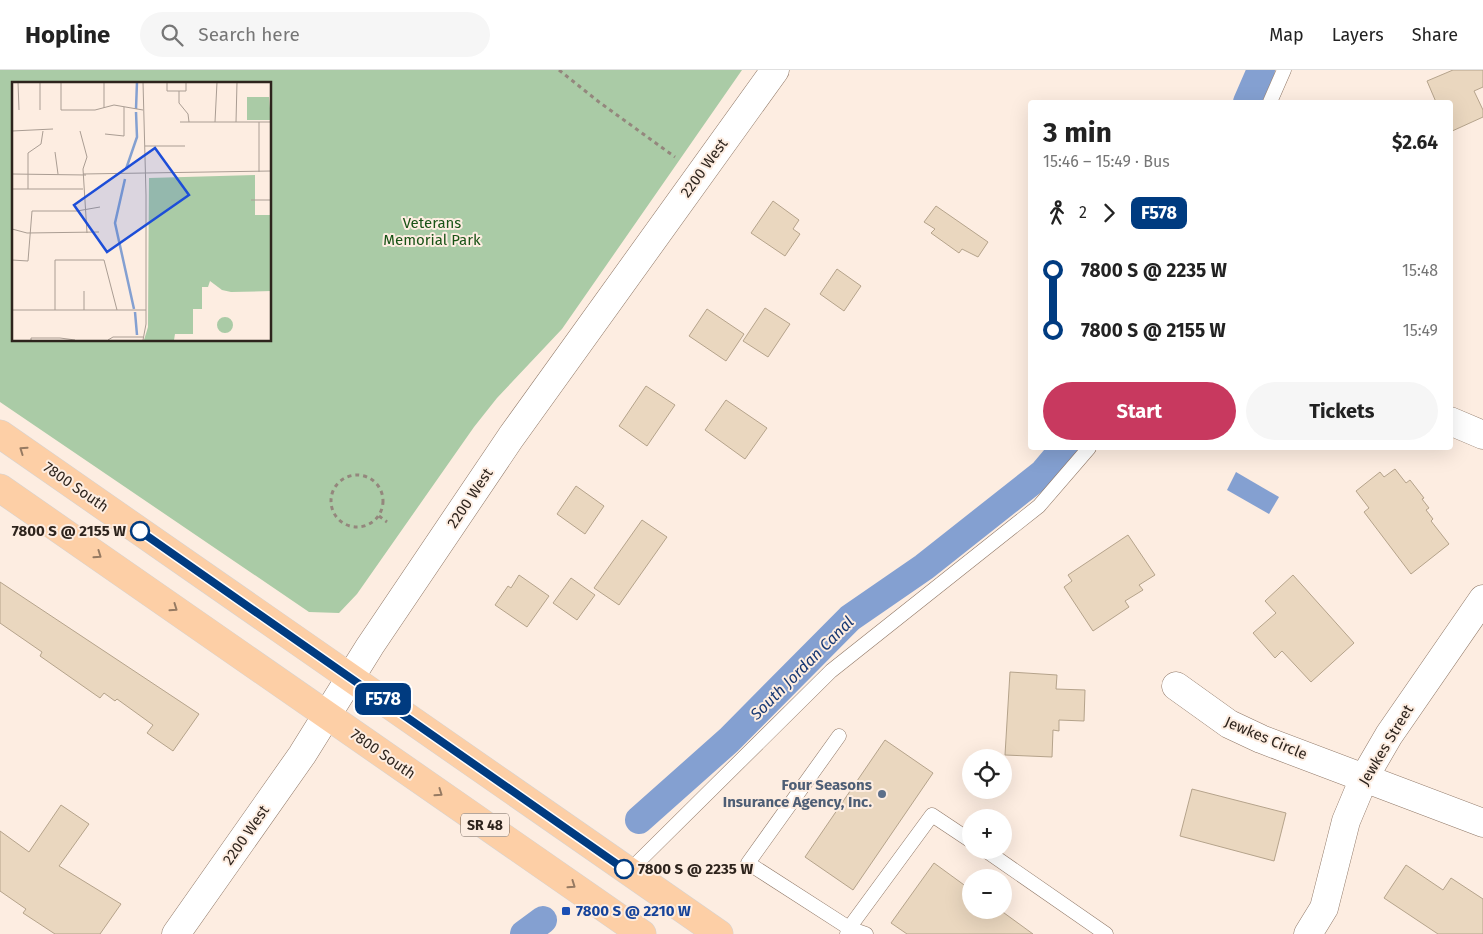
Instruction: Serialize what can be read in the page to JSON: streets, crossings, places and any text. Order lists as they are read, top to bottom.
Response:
{
  "streets": {
    "main road": ["7800 South", "SR 48"],
    "street": ["2200 West", "Jewkes Circle", "Jewkes Street"]
  },
  "crossings": [
    ["2200 West", "7800 South"],
    ["Jewkes Circle", "Jewkes Street"]
  ],
  "water": ["South Jordan Canal"],
  "parks": ["Veterans Memorial Park"],
  "places": {
    "other": ["7800 S @ 2155 W", "Four Seasons Insurance Agency, Inc.", "7800 S @ 2235 W"],
    "transit": ["7800 S @ 2210 W"]
  },
  "lines": ["bus line F578"],
  "page": {
    "header": "Hopline",
    "search": "Search here",
    "nav": ["Map", "Layers", "Share"],
    "on_map": "F578",
    "heading": ["3 min", "15:46 – 15:49 · Bus", "$2.64"],
    "legs": ["2", "F578"],
    "list": [
      {
        "name": "7800 S @ 2235 W",
        "value": "15:48"
      },
      {
        "name": "7800 S @ 2155 W",
        "value": "15:49"
      }
    ],
    "buttons": ["Start", "Tickets"],
    "map_buttons": ["+", "−"]
  }
}
